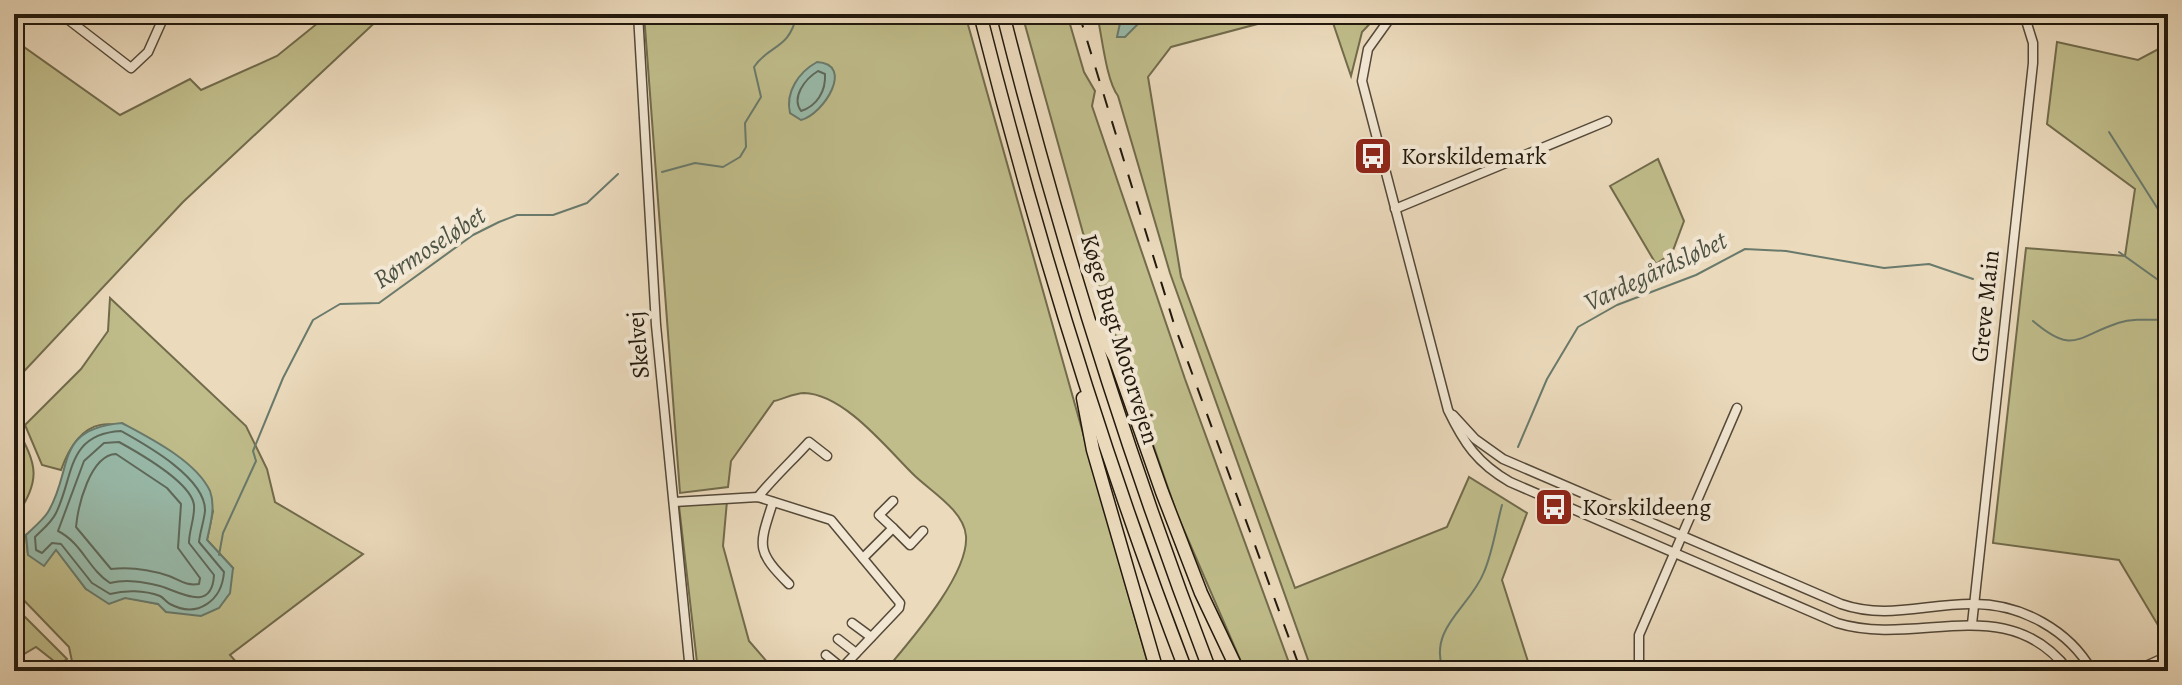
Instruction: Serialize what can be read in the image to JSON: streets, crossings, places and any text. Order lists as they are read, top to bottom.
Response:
{
  "streets": {
    "highway": ["Køge Bugt Motorvejen"],
    "street": ["Greve Main", "Skelvej"]
  },
  "water": ["Rørmoseløbet", "Vardegårdsløbet"],
  "places": {
    "bus stop": ["Korskildemark", "Korskildeeng"]
  }
}
